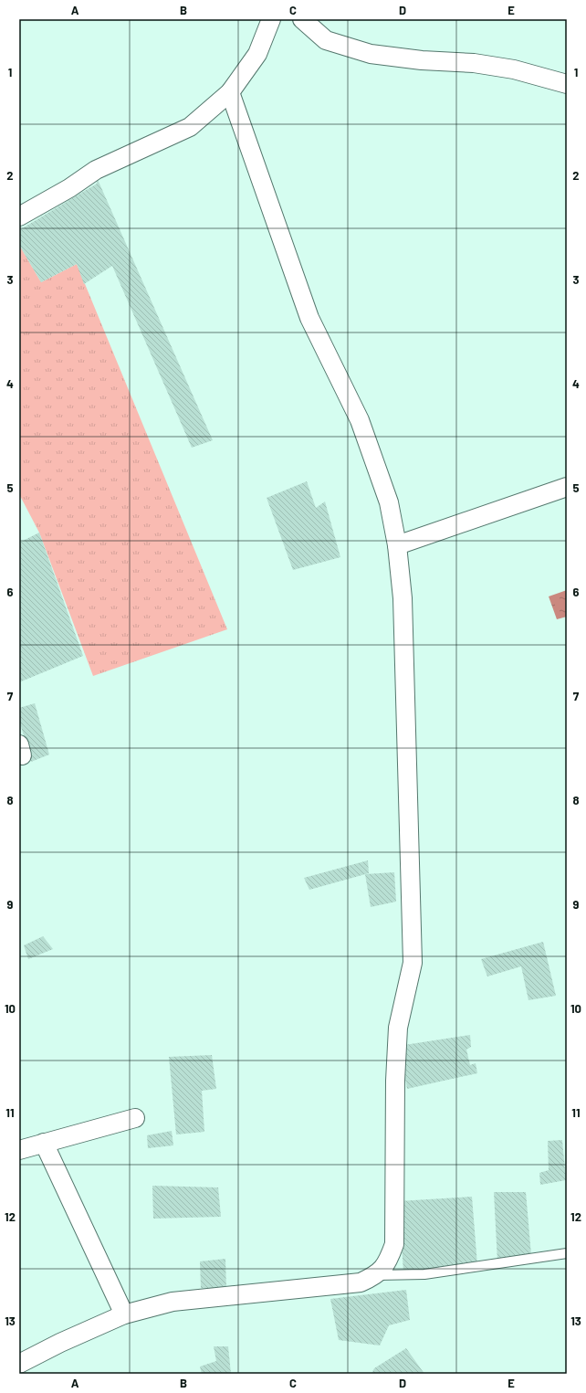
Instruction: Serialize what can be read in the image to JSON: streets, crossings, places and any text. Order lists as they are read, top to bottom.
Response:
{
  "grid": {
    "columns": [
      "A",
      "B",
      "C",
      "D",
      "E"
    ],
    "rows": [
      "1",
      "2",
      "3",
      "4",
      "5",
      "6",
      "7",
      "8",
      "9",
      "10",
      "11",
      "12",
      "13"
    ]
  }
}
